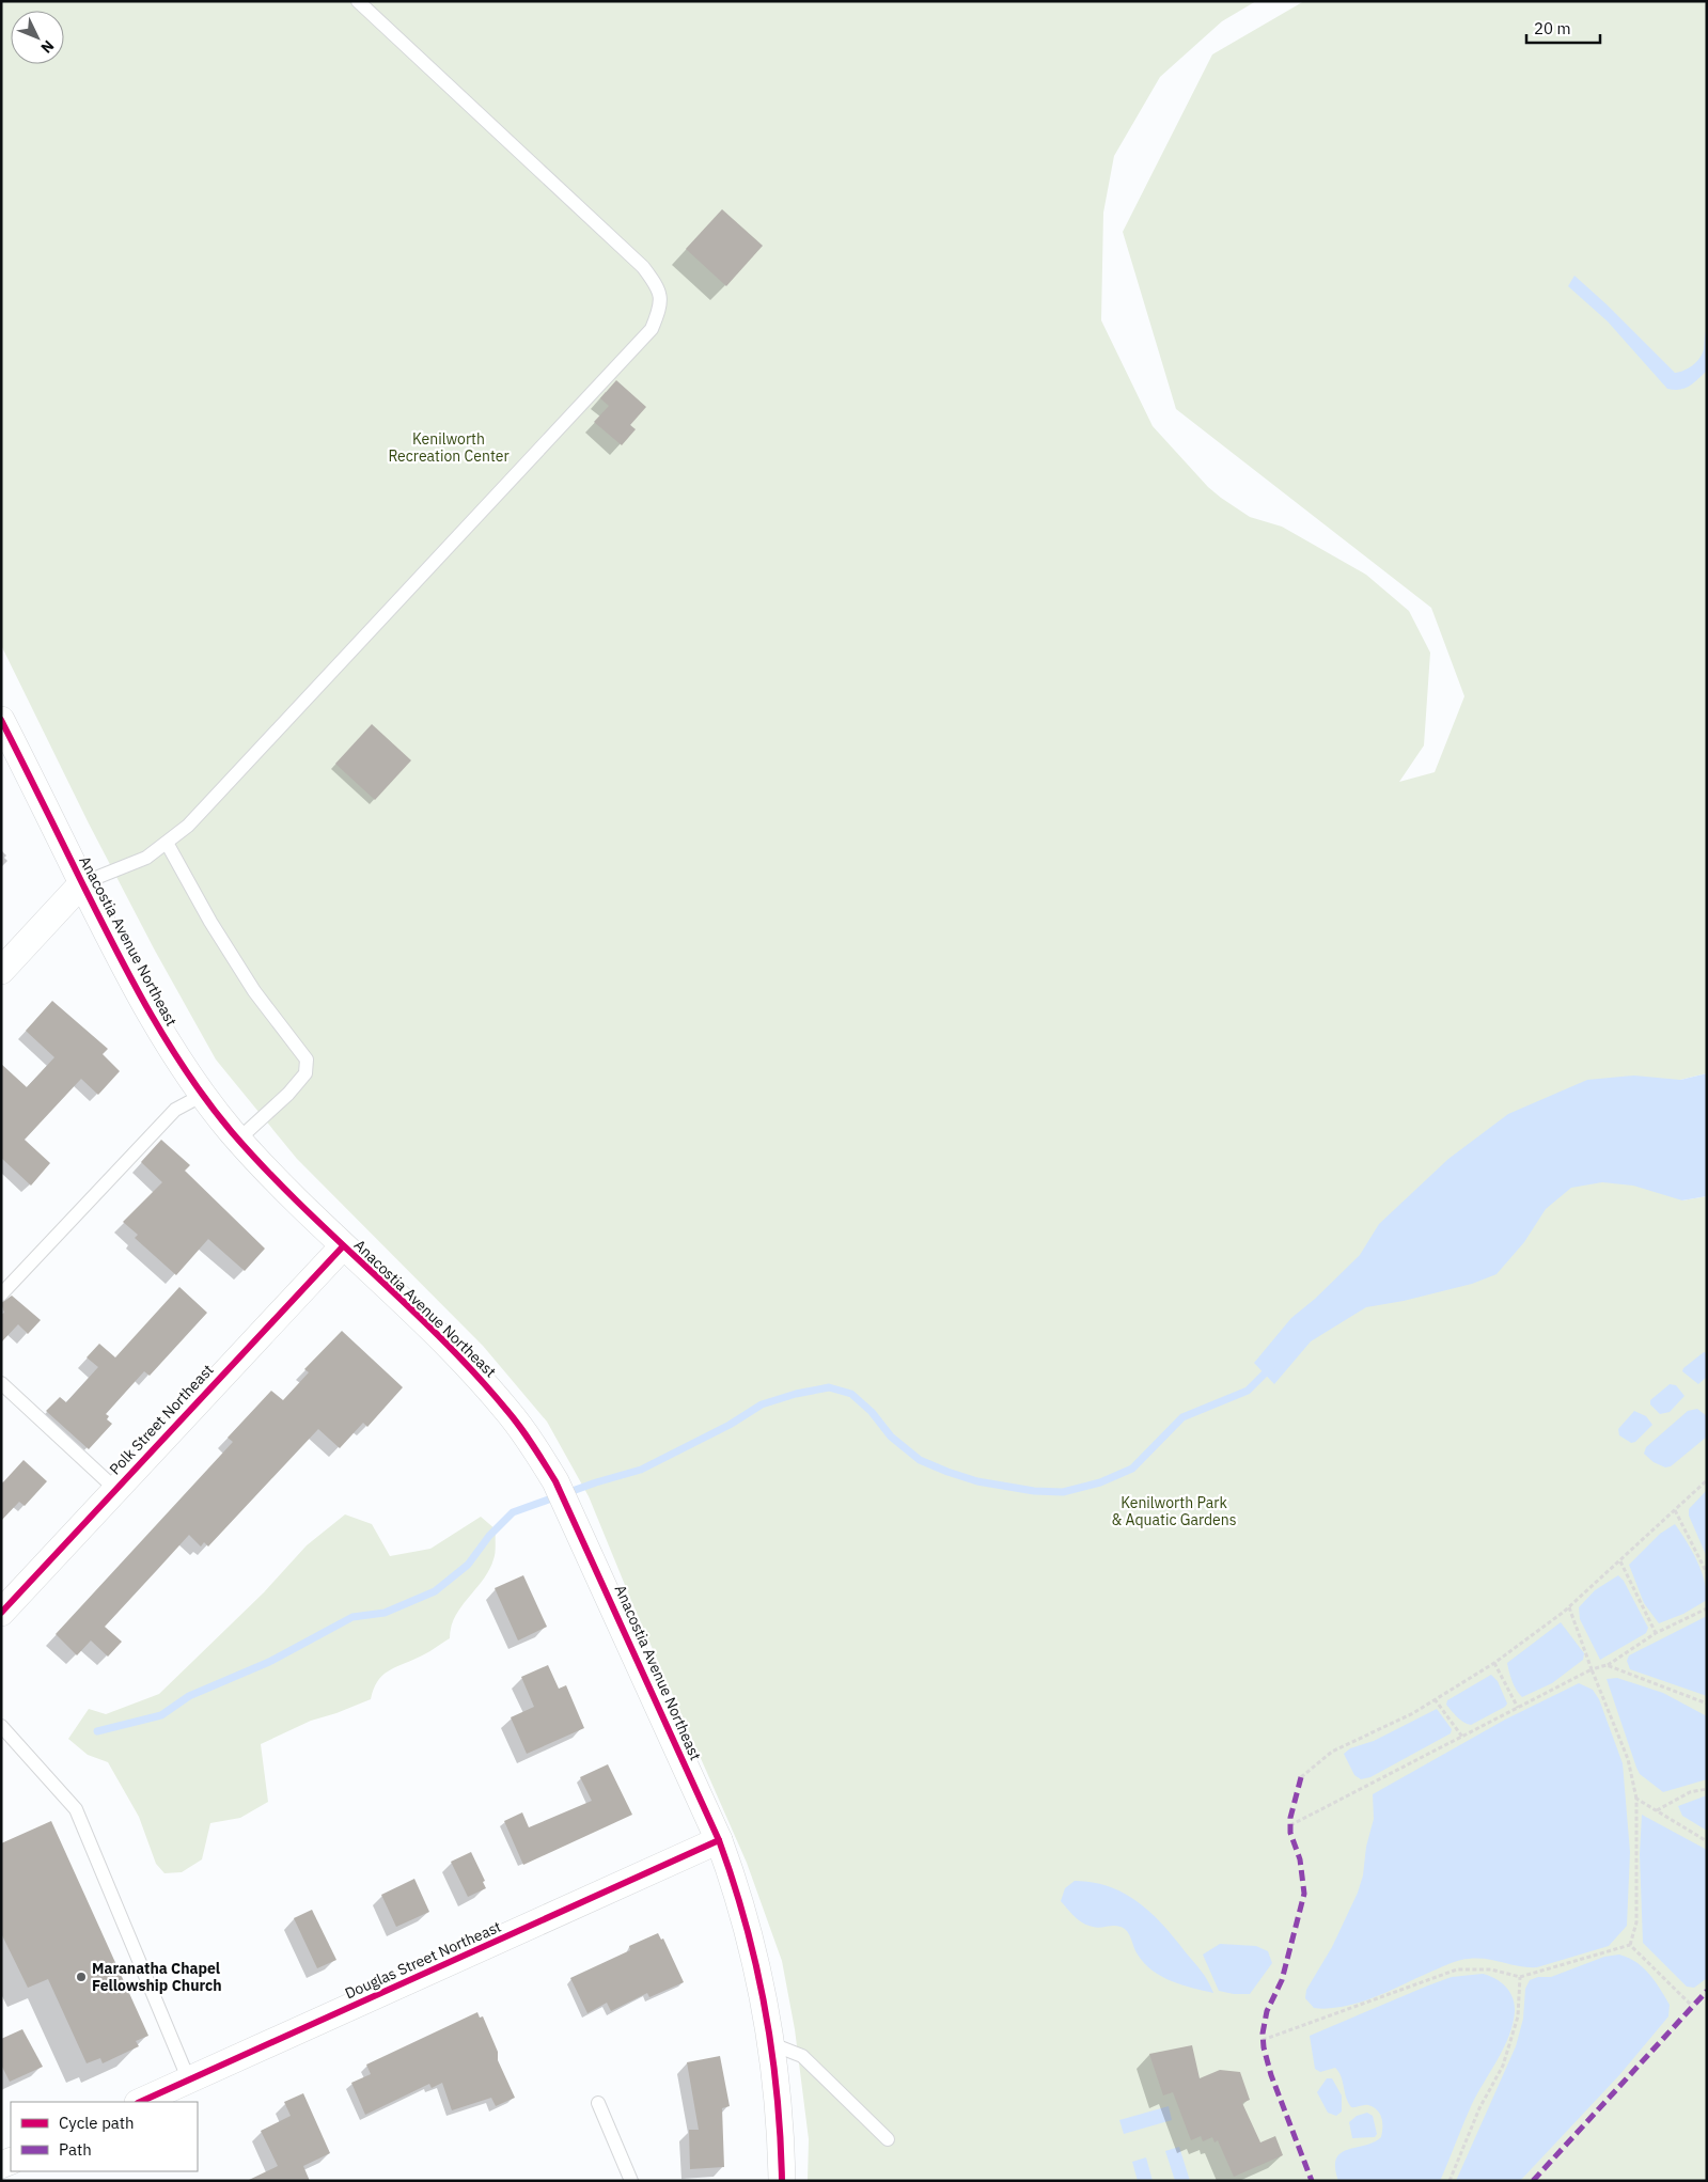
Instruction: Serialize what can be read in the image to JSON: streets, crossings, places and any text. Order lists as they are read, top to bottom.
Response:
{
  "streets": {
    "street": ["Anacostia Avenue Northeast", "Polk Street Northeast", "Douglas Street Northeast"]
  },
  "crossings": [
    ["Anacostia Avenue Northeast", "Polk Street Northeast"],
    ["Anacostia Avenue Northeast", "Douglas Street Northeast"]
  ],
  "parks": ["Kenilworth Recreation Center", "Kenilworth Park & Aquatic Gardens"],
  "places": ["Maranatha Chapel Fellowship Church"],
  "legend": ["Cycle path", "Path"],
  "scale_bar": "20 m",
  "north": "bottom right"
}
